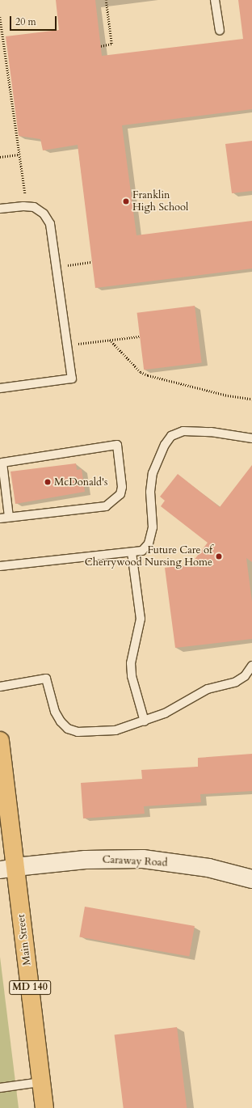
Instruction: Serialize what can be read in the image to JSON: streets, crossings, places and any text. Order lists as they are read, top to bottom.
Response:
{
  "streets": {
    "main road": ["Main Street", "MD 140"],
    "street": ["Caraway Road"]
  },
  "crossings": [
    ["Caraway Road", "Main Street"],
    ["Caraway Road", "MD 140"],
    ["Main Street", "MD 140"]
  ],
  "places": ["Franklin High School", "McDonald's", "Future Care of Cherrywood Nursing Home"],
  "scale_bar": "20 m"
}
